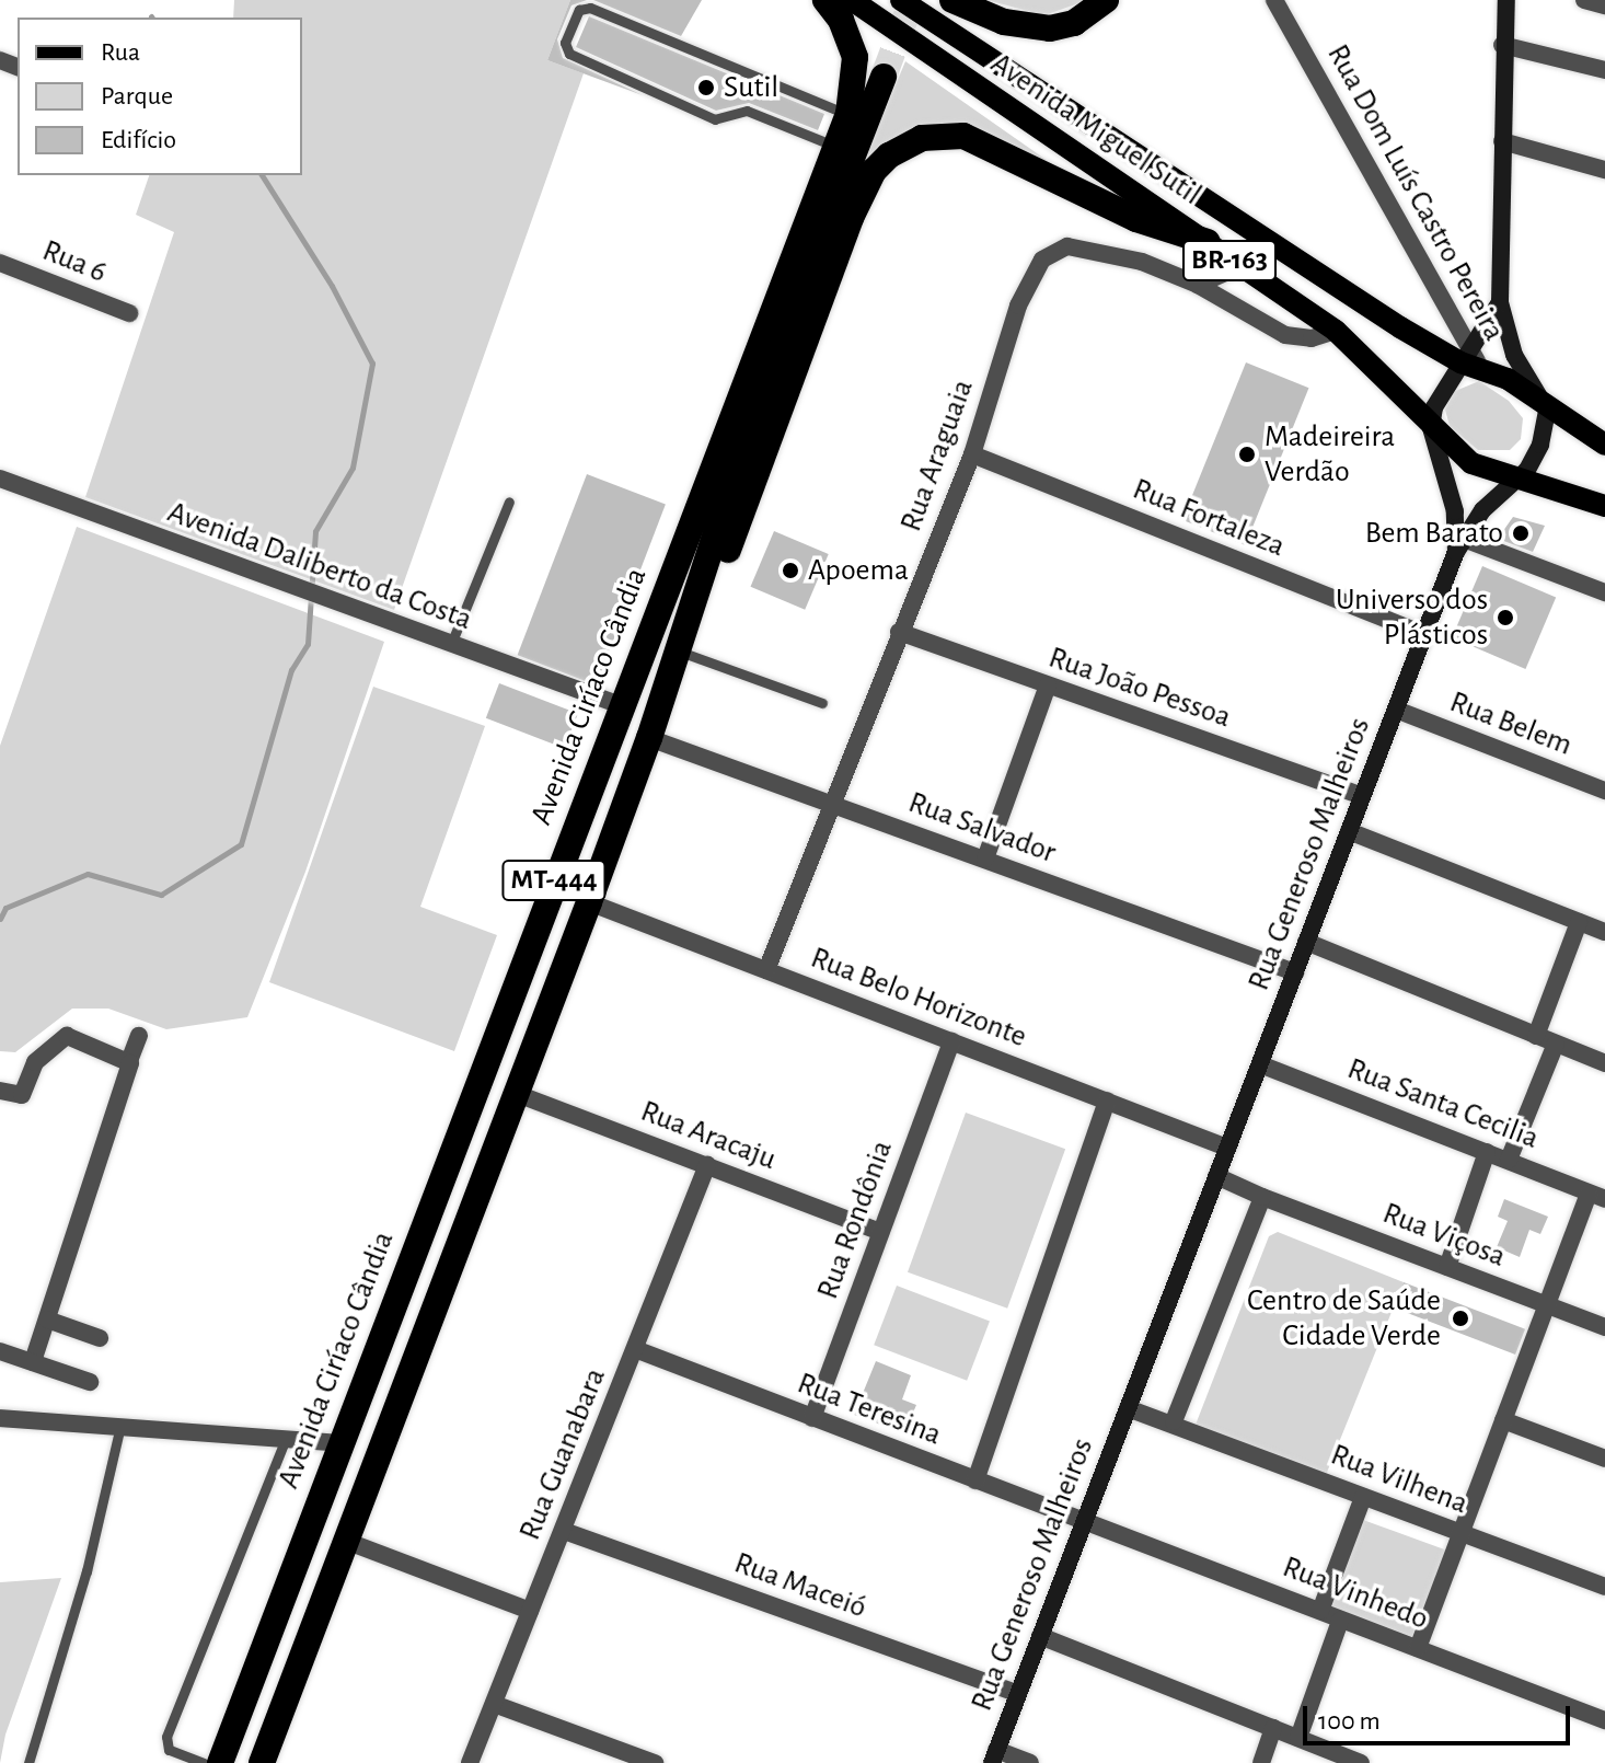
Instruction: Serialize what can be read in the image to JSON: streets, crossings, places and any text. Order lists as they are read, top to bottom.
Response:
{
  "streets": {
    "highway": ["Avenida Ciríaco Cândia", "MT-444"],
    "main road": ["Avenida Miguel Sutil", "BR-163"],
    "street": [
      "Rua Dom Luís Castro Pereira",
      "Rua 6",
      "Rua Araguaia",
      "Rua Fortaleza",
      "Avenida Daliberto da Costa",
      "Rua João Pessoa",
      "Rua Belem",
      "Rua Salvador",
      "Rua Generoso Malheiros",
      "Rua Belo Horizonte",
      "Rua Santa Cecilia",
      "Rua Aracaju",
      "Rua Rondônia",
      "Rua Viçosa",
      "Rua Teresina",
      "Rua Guanabara",
      "Rua Vilhena",
      "Rua Maceió",
      "Rua Vinhedo"
    ]
  },
  "crossings": [
    ["Avenida Miguel Sutil", "Rua Dom Luís Castro Pereira"],
    ["Avenida Miguel Sutil", "Rua Araguaia"],
    ["Avenida Miguel Sutil", "MT-444"],
    ["Rua Araguaia", "Rua Fortaleza"],
    ["Rua Araguaia", "Rua João Pessoa"],
    ["Rua Araguaia", "Rua Salvador"],
    ["Rua Araguaia", "Rua Belo Horizonte"],
    ["Rua Fortaleza", "Rua Generoso Malheiros"],
    ["Avenida Daliberto da Costa", "Avenida Ciríaco Cândia"],
    ["Rua João Pessoa", "Rua Generoso Malheiros"],
    ["Rua Belem", "Rua Generoso Malheiros"],
    ["Rua Salvador", "Rua Generoso Malheiros"],
    ["Rua Salvador", "MT-444"],
    ["Rua Generoso Malheiros", "Rua Belo Horizonte"],
    ["Rua Generoso Malheiros", "Rua Santa Cecilia"],
    ["Rua Generoso Malheiros", "Rua Teresina"],
    ["Rua Generoso Malheiros", "Rua Maceió"],
    ["Rua Generoso Malheiros", "Rua Vinhedo"],
    ["MT-444", "Rua Belo Horizonte"],
    ["MT-444", "Rua Aracaju"],
    ["Rua Belo Horizonte", "Rua Rondônia"],
    ["Rua Aracaju", "Rua Rondônia"],
    ["Rua Aracaju", "Rua Guanabara"],
    ["Rua Rondônia", "Rua Teresina"],
    ["Rua Teresina", "Rua Guanabara"],
    ["Rua Teresina", "Rua Vinhedo"],
    ["Rua Guanabara", "Rua Maceió"]
  ],
  "places": [
    "Sutil",
    "Madeireira Verdão",
    "Bem Barato",
    "Apoema",
    "Universo dos Plásticos",
    "Centro de Saúde Cidade Verde"
  ],
  "legend": ["Rua", "Parque", "Edifício"],
  "scale_bar": "100 m"
}
